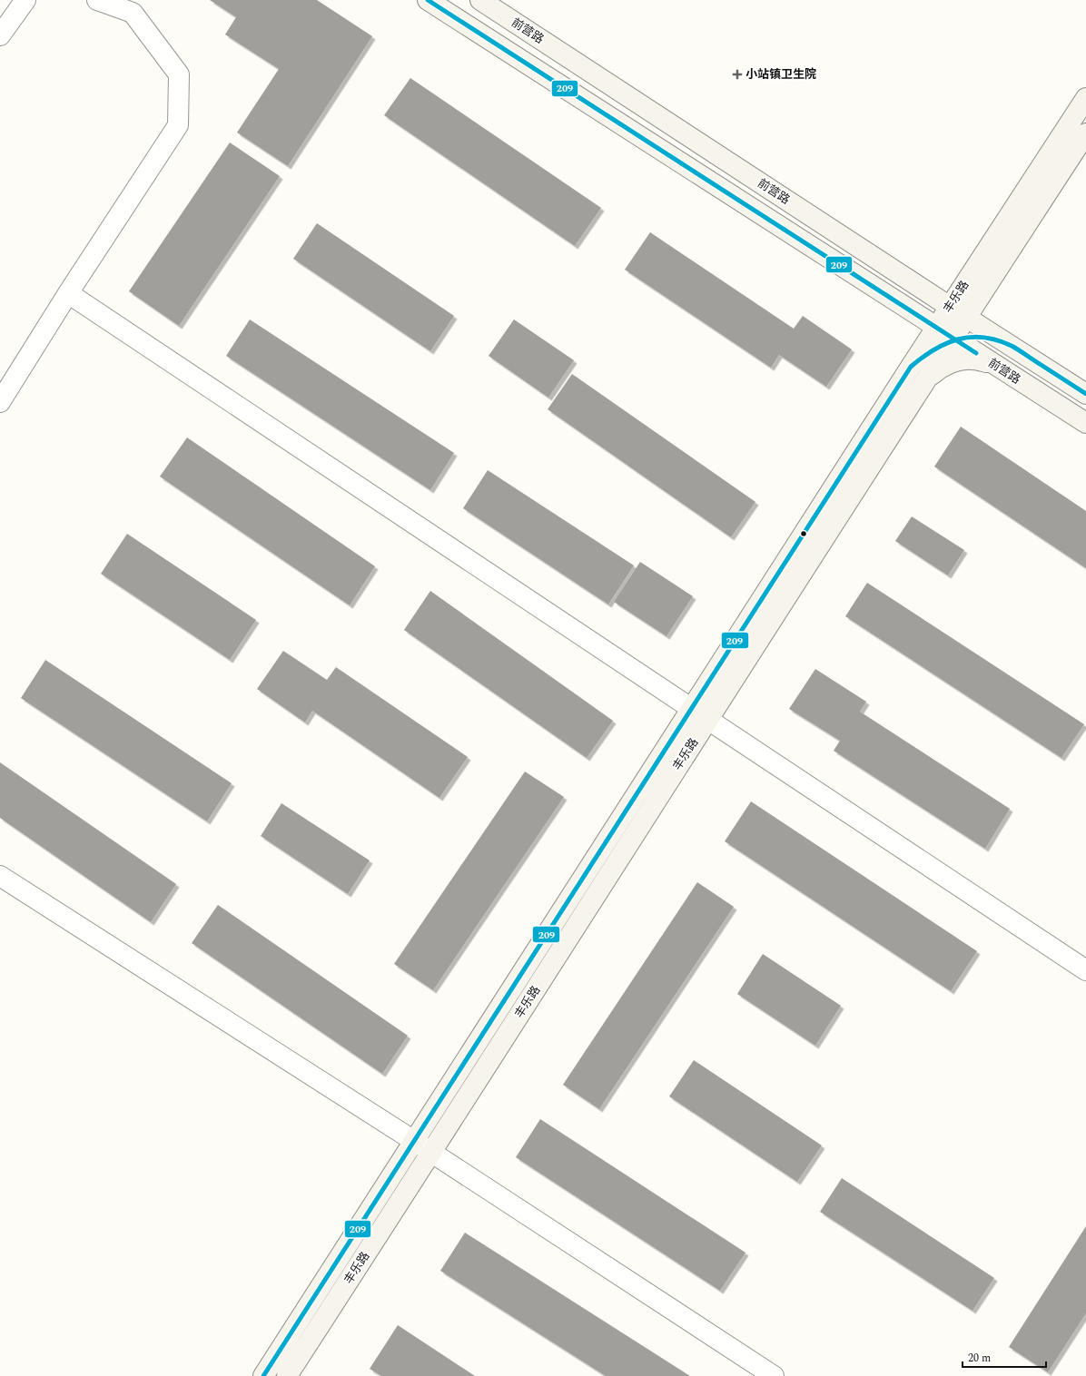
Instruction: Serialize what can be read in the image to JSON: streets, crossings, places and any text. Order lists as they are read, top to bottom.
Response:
{
  "streets": {
    "street": ["前营路", "丰乐路"]
  },
  "crossings": [
    ["前营路", "丰乐路"]
  ],
  "places": {
    "health": ["小站镇卫生院"]
  },
  "lines": ["transit line 209"],
  "scale_bar": "20 m"
}
